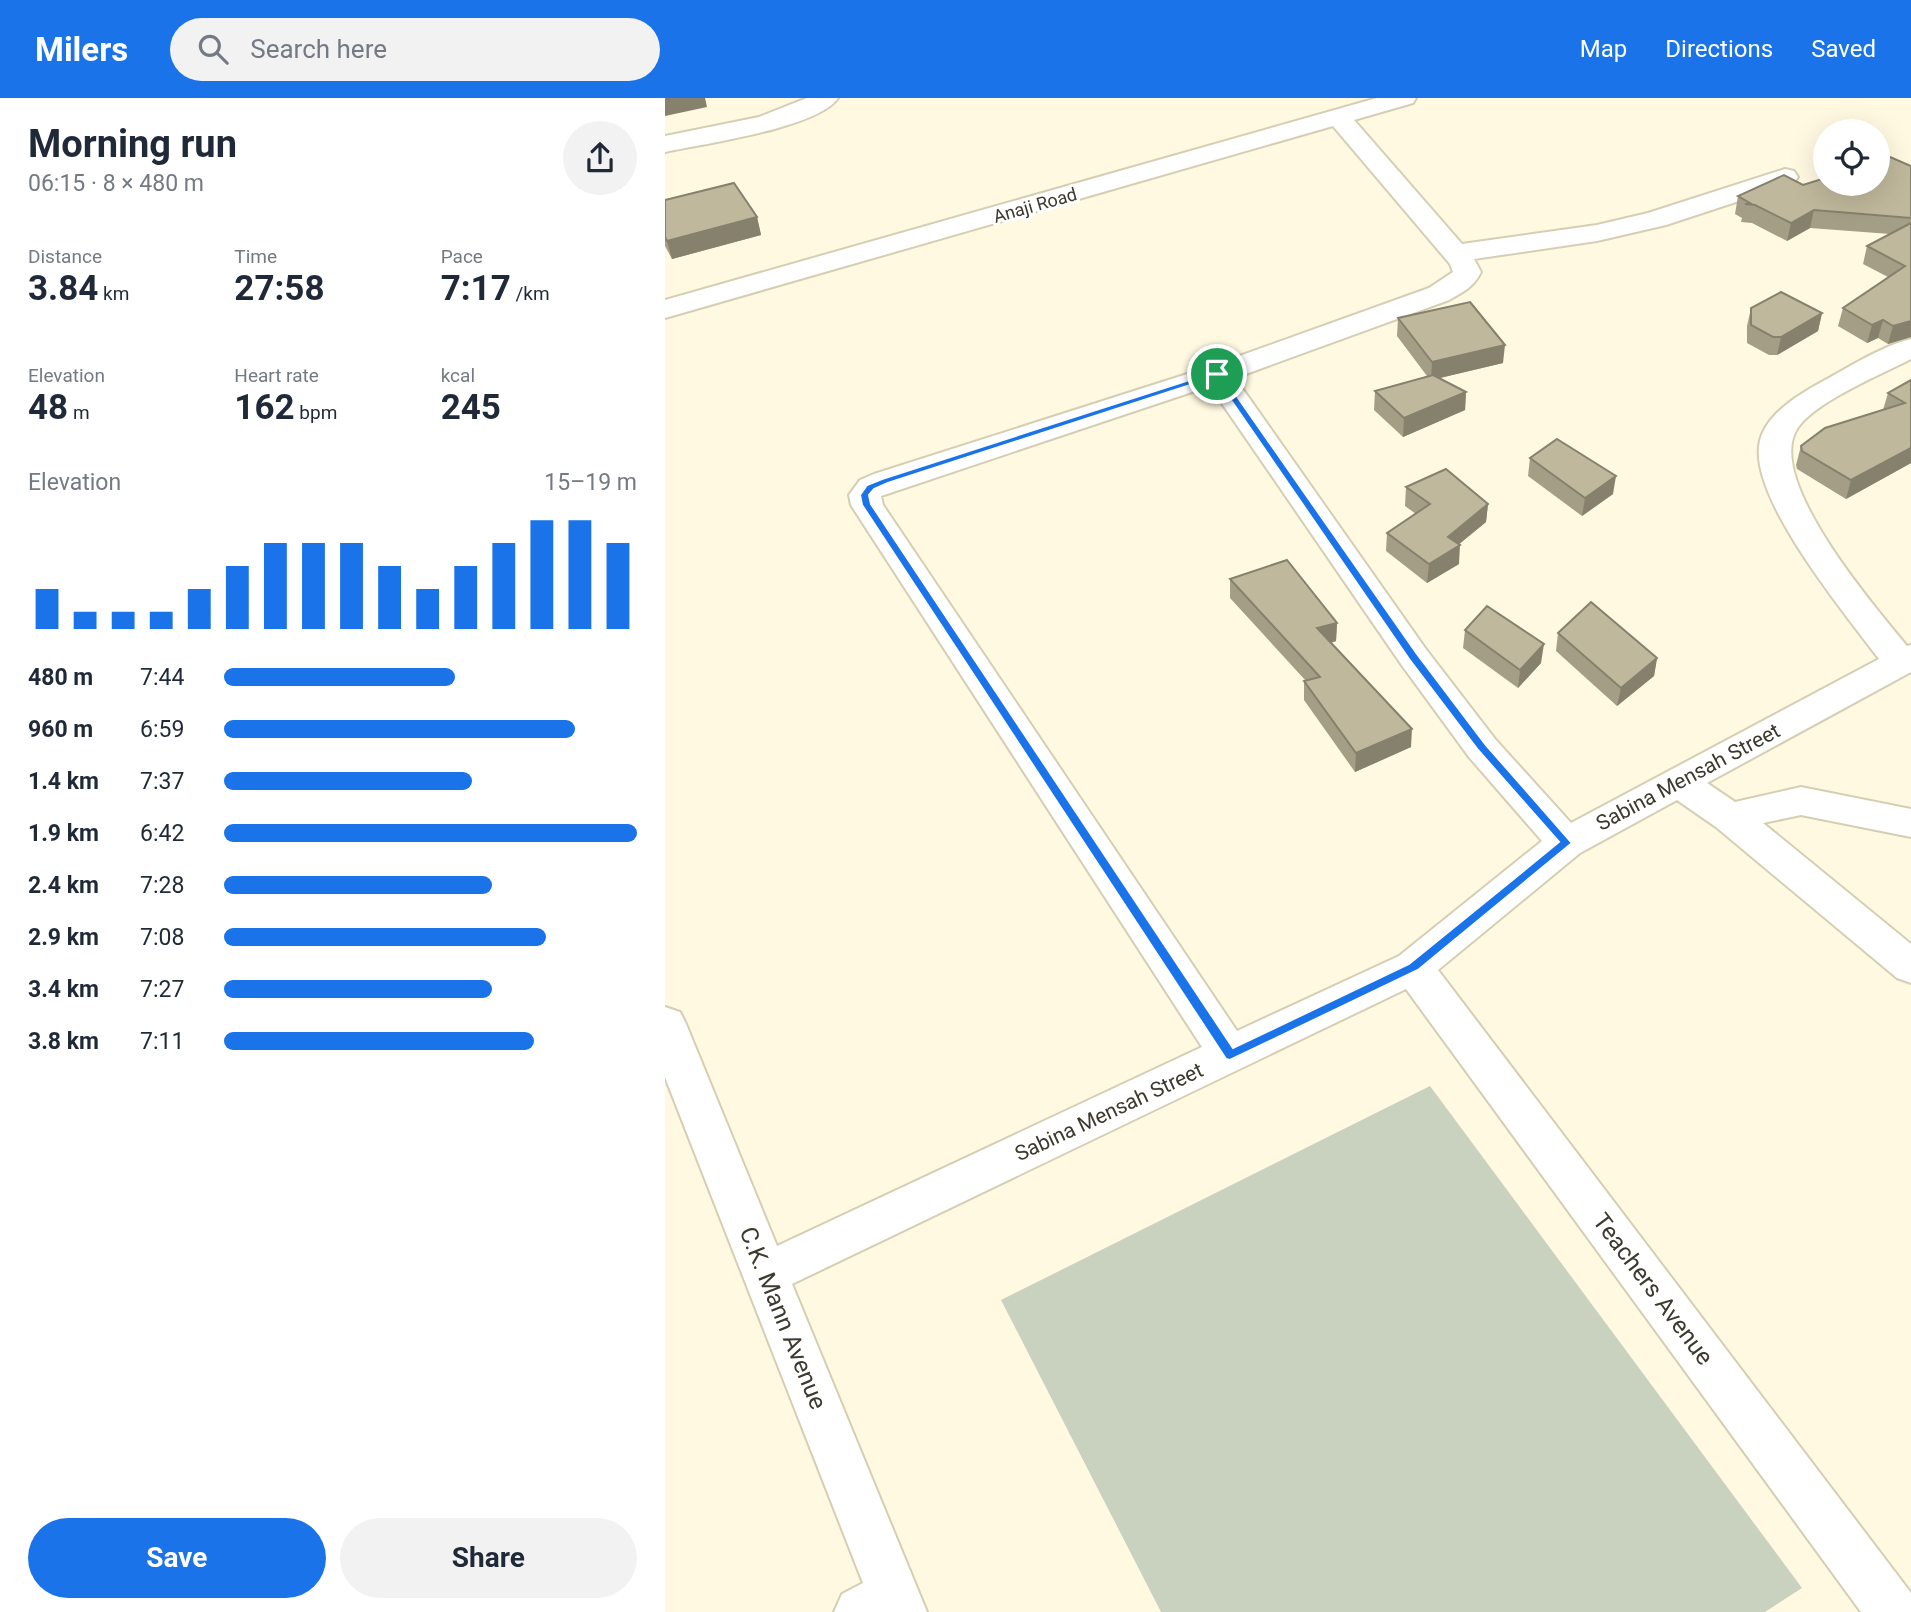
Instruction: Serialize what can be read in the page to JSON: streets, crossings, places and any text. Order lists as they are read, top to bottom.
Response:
{
  "streets": {
    "street": [
      "Anaji Road",
      "Sabina Mensah Street",
      "Teachers Avenue",
      "C.K. Mann Avenue"
    ]
  },
  "crossings": [
    ["Sabina Mensah Street", "Teachers Avenue"],
    ["Sabina Mensah Street", "C.K. Mann Avenue"]
  ],
  "page": {
    "header": "Milers",
    "search": "Search here",
    "nav": ["Map", "Directions", "Saved"],
    "heading": ["Morning run", "06:15 · 8 × 480 m"],
    "stats": [
      ["Distance", "3.84 km"],
      ["Time", "27:58"],
      ["Pace", "7:17 /km"],
      ["Elevation", "48 m"],
      ["Heart rate", "162 bpm"],
      ["kcal", "245"]
    ],
    "chart": ["Elevation", "15–19 m"],
    "list": [
      {
        "name": "480 m",
        "note": "7:44"
      },
      {
        "name": "960 m",
        "note": "6:59"
      },
      {
        "name": "1.4 km",
        "note": "7:37"
      },
      {
        "name": "1.9 km",
        "note": "6:42"
      },
      {
        "name": "2.4 km",
        "note": "7:28"
      },
      {
        "name": "2.9 km",
        "note": "7:08"
      },
      {
        "name": "3.4 km",
        "note": "7:27"
      },
      {
        "name": "3.8 km",
        "note": "7:11"
      }
    ],
    "buttons": ["Save", "Share"]
  }
}
